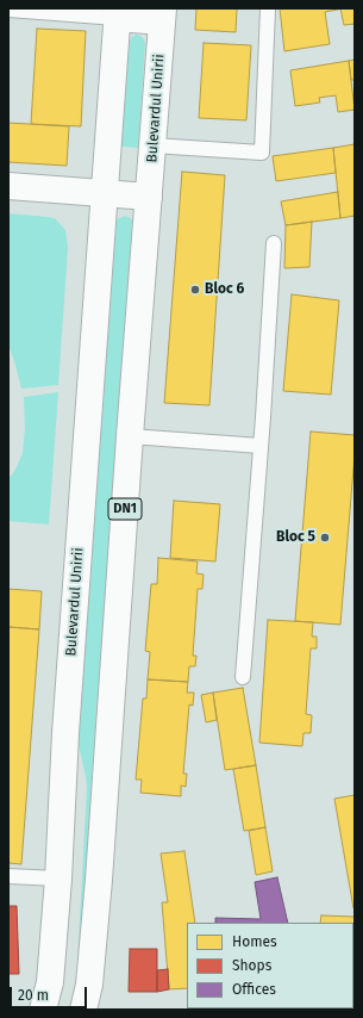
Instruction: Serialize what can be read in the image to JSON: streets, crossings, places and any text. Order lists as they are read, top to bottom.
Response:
{
  "streets": {
    "main road": ["Bulevardul Unirii", "DN1"]
  },
  "places": ["Bloc 6", "Bloc 5"],
  "legend": ["Homes", "Shops", "Offices"],
  "scale_bar": "20 m"
}
